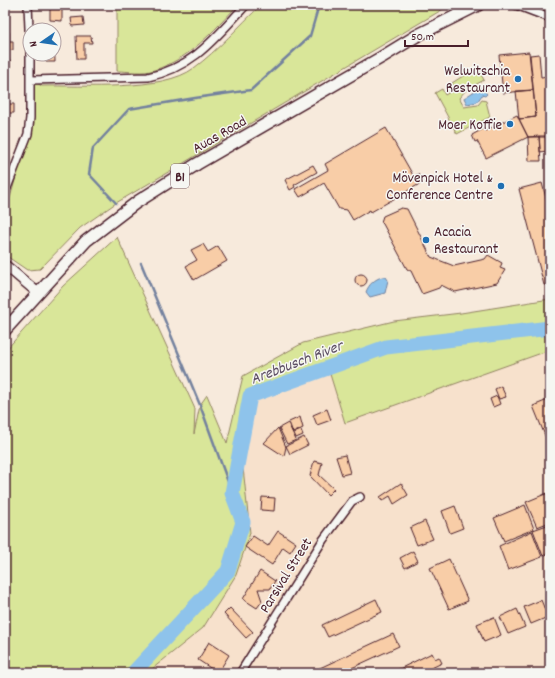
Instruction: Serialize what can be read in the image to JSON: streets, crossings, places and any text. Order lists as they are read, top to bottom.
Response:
{
  "streets": {
    "main road": ["Auas Road", "B1"],
    "street": ["Parsival Street"]
  },
  "water": ["Arebbusch River"],
  "places": [
    "Welwitschia Restaurant",
    "Moer Koffie",
    "Mövenpick Hotel & Conference Centre",
    "Acacia Restaurant"
  ],
  "scale_bar": "50 m",
  "north": "left"
}
